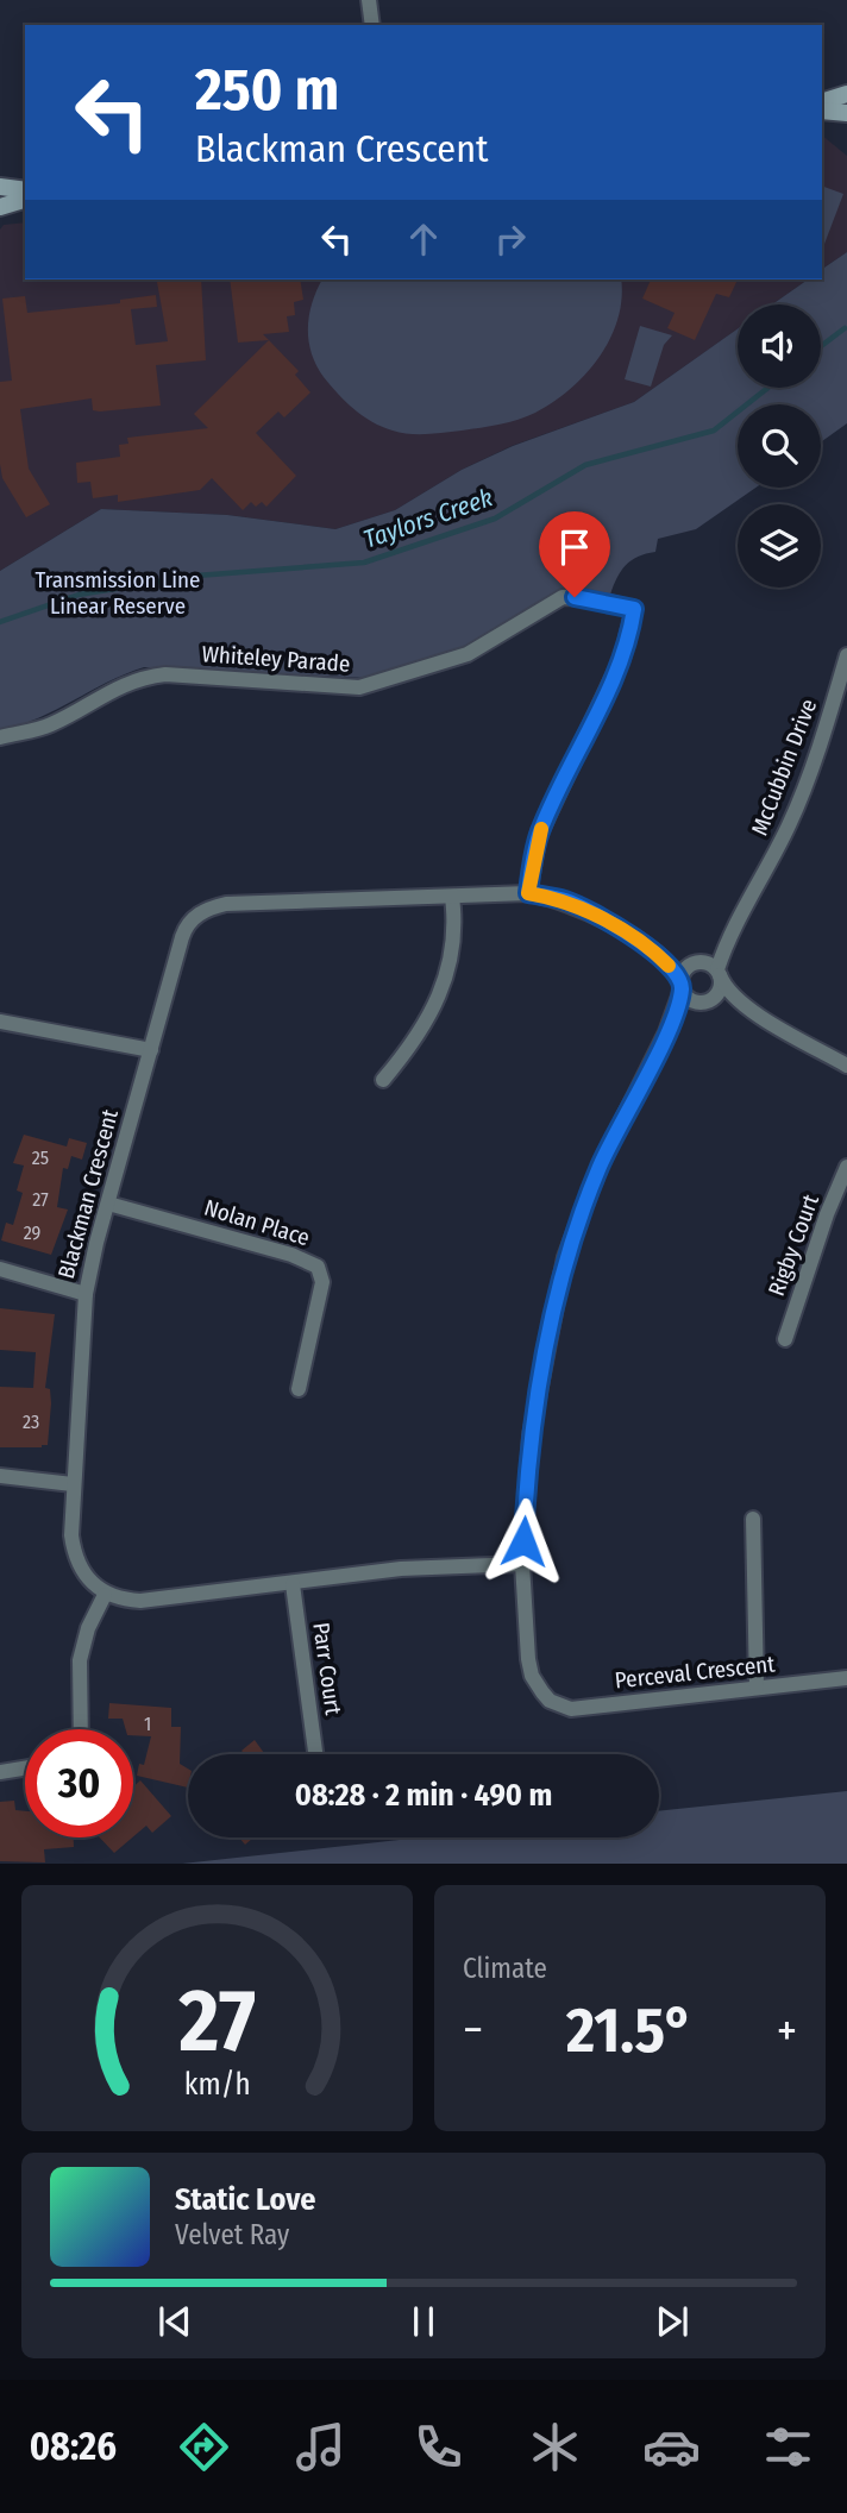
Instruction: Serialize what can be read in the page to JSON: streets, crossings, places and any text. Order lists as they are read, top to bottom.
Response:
{
  "streets": {
    "street": [
      "Whiteley Parade",
      "McCubbin Drive",
      "Blackman Crescent",
      "Nolan Place",
      "Rigby Court",
      "Parr Court",
      "Perceval Crescent"
    ]
  },
  "crossings": [
    ["Whiteley Parade", "Blackman Crescent"],
    ["McCubbin Drive", "Blackman Crescent"],
    ["Blackman Crescent", "Nolan Place"]
  ],
  "water": ["Taylors Creek"],
  "parks": ["Transmission Line Linear Reserve"],
  "house_numbers": [
    "25",
    "27",
    "29",
    "23",
    "1"
  ],
  "page": {
    "turn": ["250 m", "Blackman Crescent"],
    "limit": "30",
    "trip": "08:28 · 2 min · 490 m",
    "tile": "Climate",
    "heat": ["−", "21.5°", "+"],
    "song": ["Static Love", "Velvet Ray"],
    "tabs": "08:26",
    "gauge": ["27", "km/h"]
  }
}
